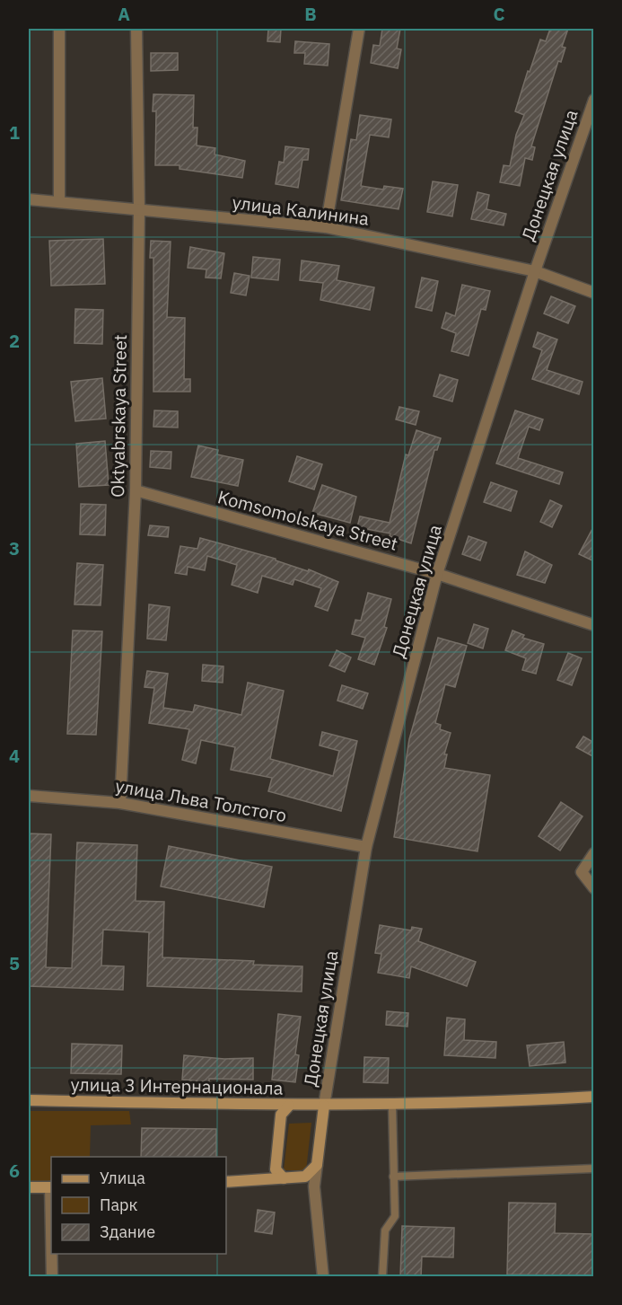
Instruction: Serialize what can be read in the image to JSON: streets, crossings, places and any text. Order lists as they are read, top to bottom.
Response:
{
  "streets": {
    "main road": ["улица 3 Интернационала"],
    "street": [
      "Донецкая улица",
      "улица Калинина",
      "Oktyabrskaya Street",
      "Komsomolskaya Street",
      "улица Льва Толстого"
    ]
  },
  "crossings": [
    ["Донецкая улица", "улица Калинина"],
    ["Донецкая улица", "Komsomolskaya Street"],
    ["Донецкая улица", "улица Льва Толстого"],
    ["Донецкая улица", "улица 3 Интернационала"],
    ["улица Калинина", "Oktyabrskaya Street"],
    ["Oktyabrskaya Street", "Komsomolskaya Street"],
    ["Oktyabrskaya Street", "улица Льва Толстого"]
  ],
  "legend": ["Улица", "Парк", "Здание"],
  "grid": {
    "columns": ["A", "B", "C"],
    "rows": [
      "1",
      "2",
      "3",
      "4",
      "5",
      "6"
    ]
  }
}
